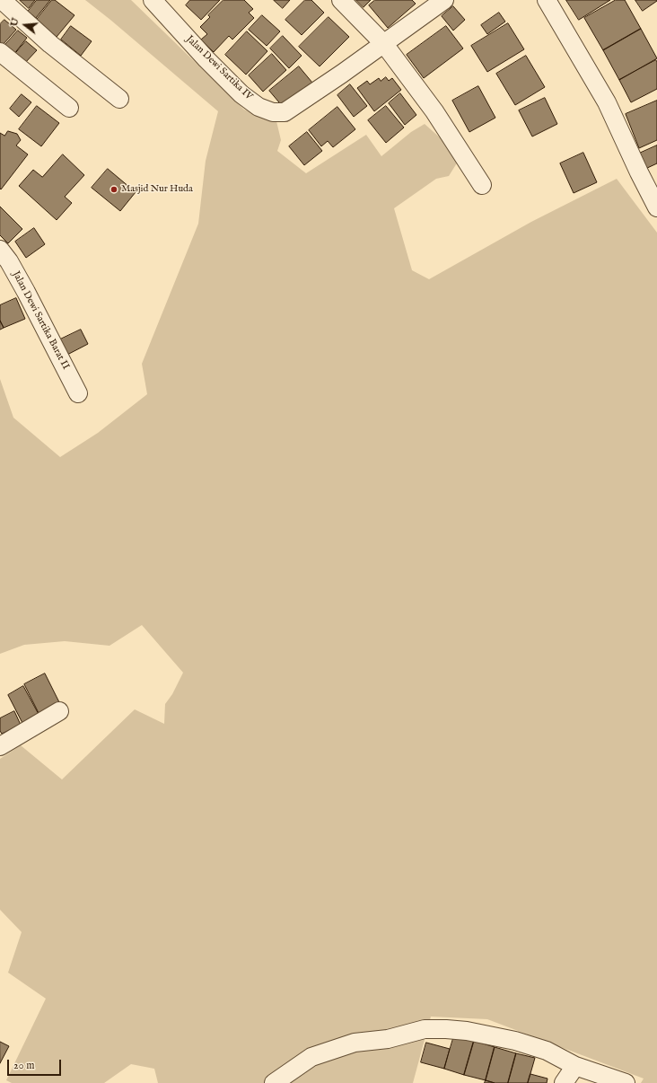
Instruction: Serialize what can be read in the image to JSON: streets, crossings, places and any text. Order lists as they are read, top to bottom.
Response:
{
  "streets": {
    "street": ["Jalan Dewi Sartika IV", "Jalan Dewi Sartika Barat II"]
  },
  "places": ["Masjid Nur Huda"],
  "scale_bar": "20 m",
  "north": "left"
}
